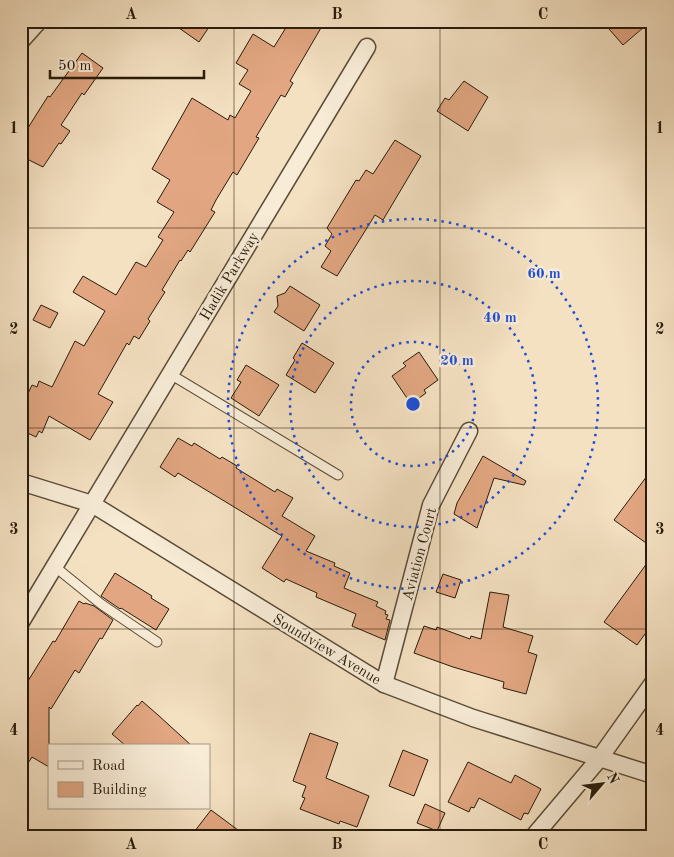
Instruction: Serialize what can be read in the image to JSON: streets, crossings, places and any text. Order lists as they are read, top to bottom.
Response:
{
  "streets": {
    "street": ["Hadik Parkway", "Aviation Court", "Soundview Avenue"]
  },
  "crossings": [
    ["Hadik Parkway", "Soundview Avenue"],
    ["Aviation Court", "Soundview Avenue"]
  ],
  "legend": ["Road", "Building"],
  "scale_bar": "50 m",
  "north": "top right",
  "grid": {
    "columns": ["A", "B", "C"],
    "rows": [
      "1",
      "2",
      "3",
      "4"
    ]
  },
  "rings": ["60 m", "40 m", "20 m"]
}
